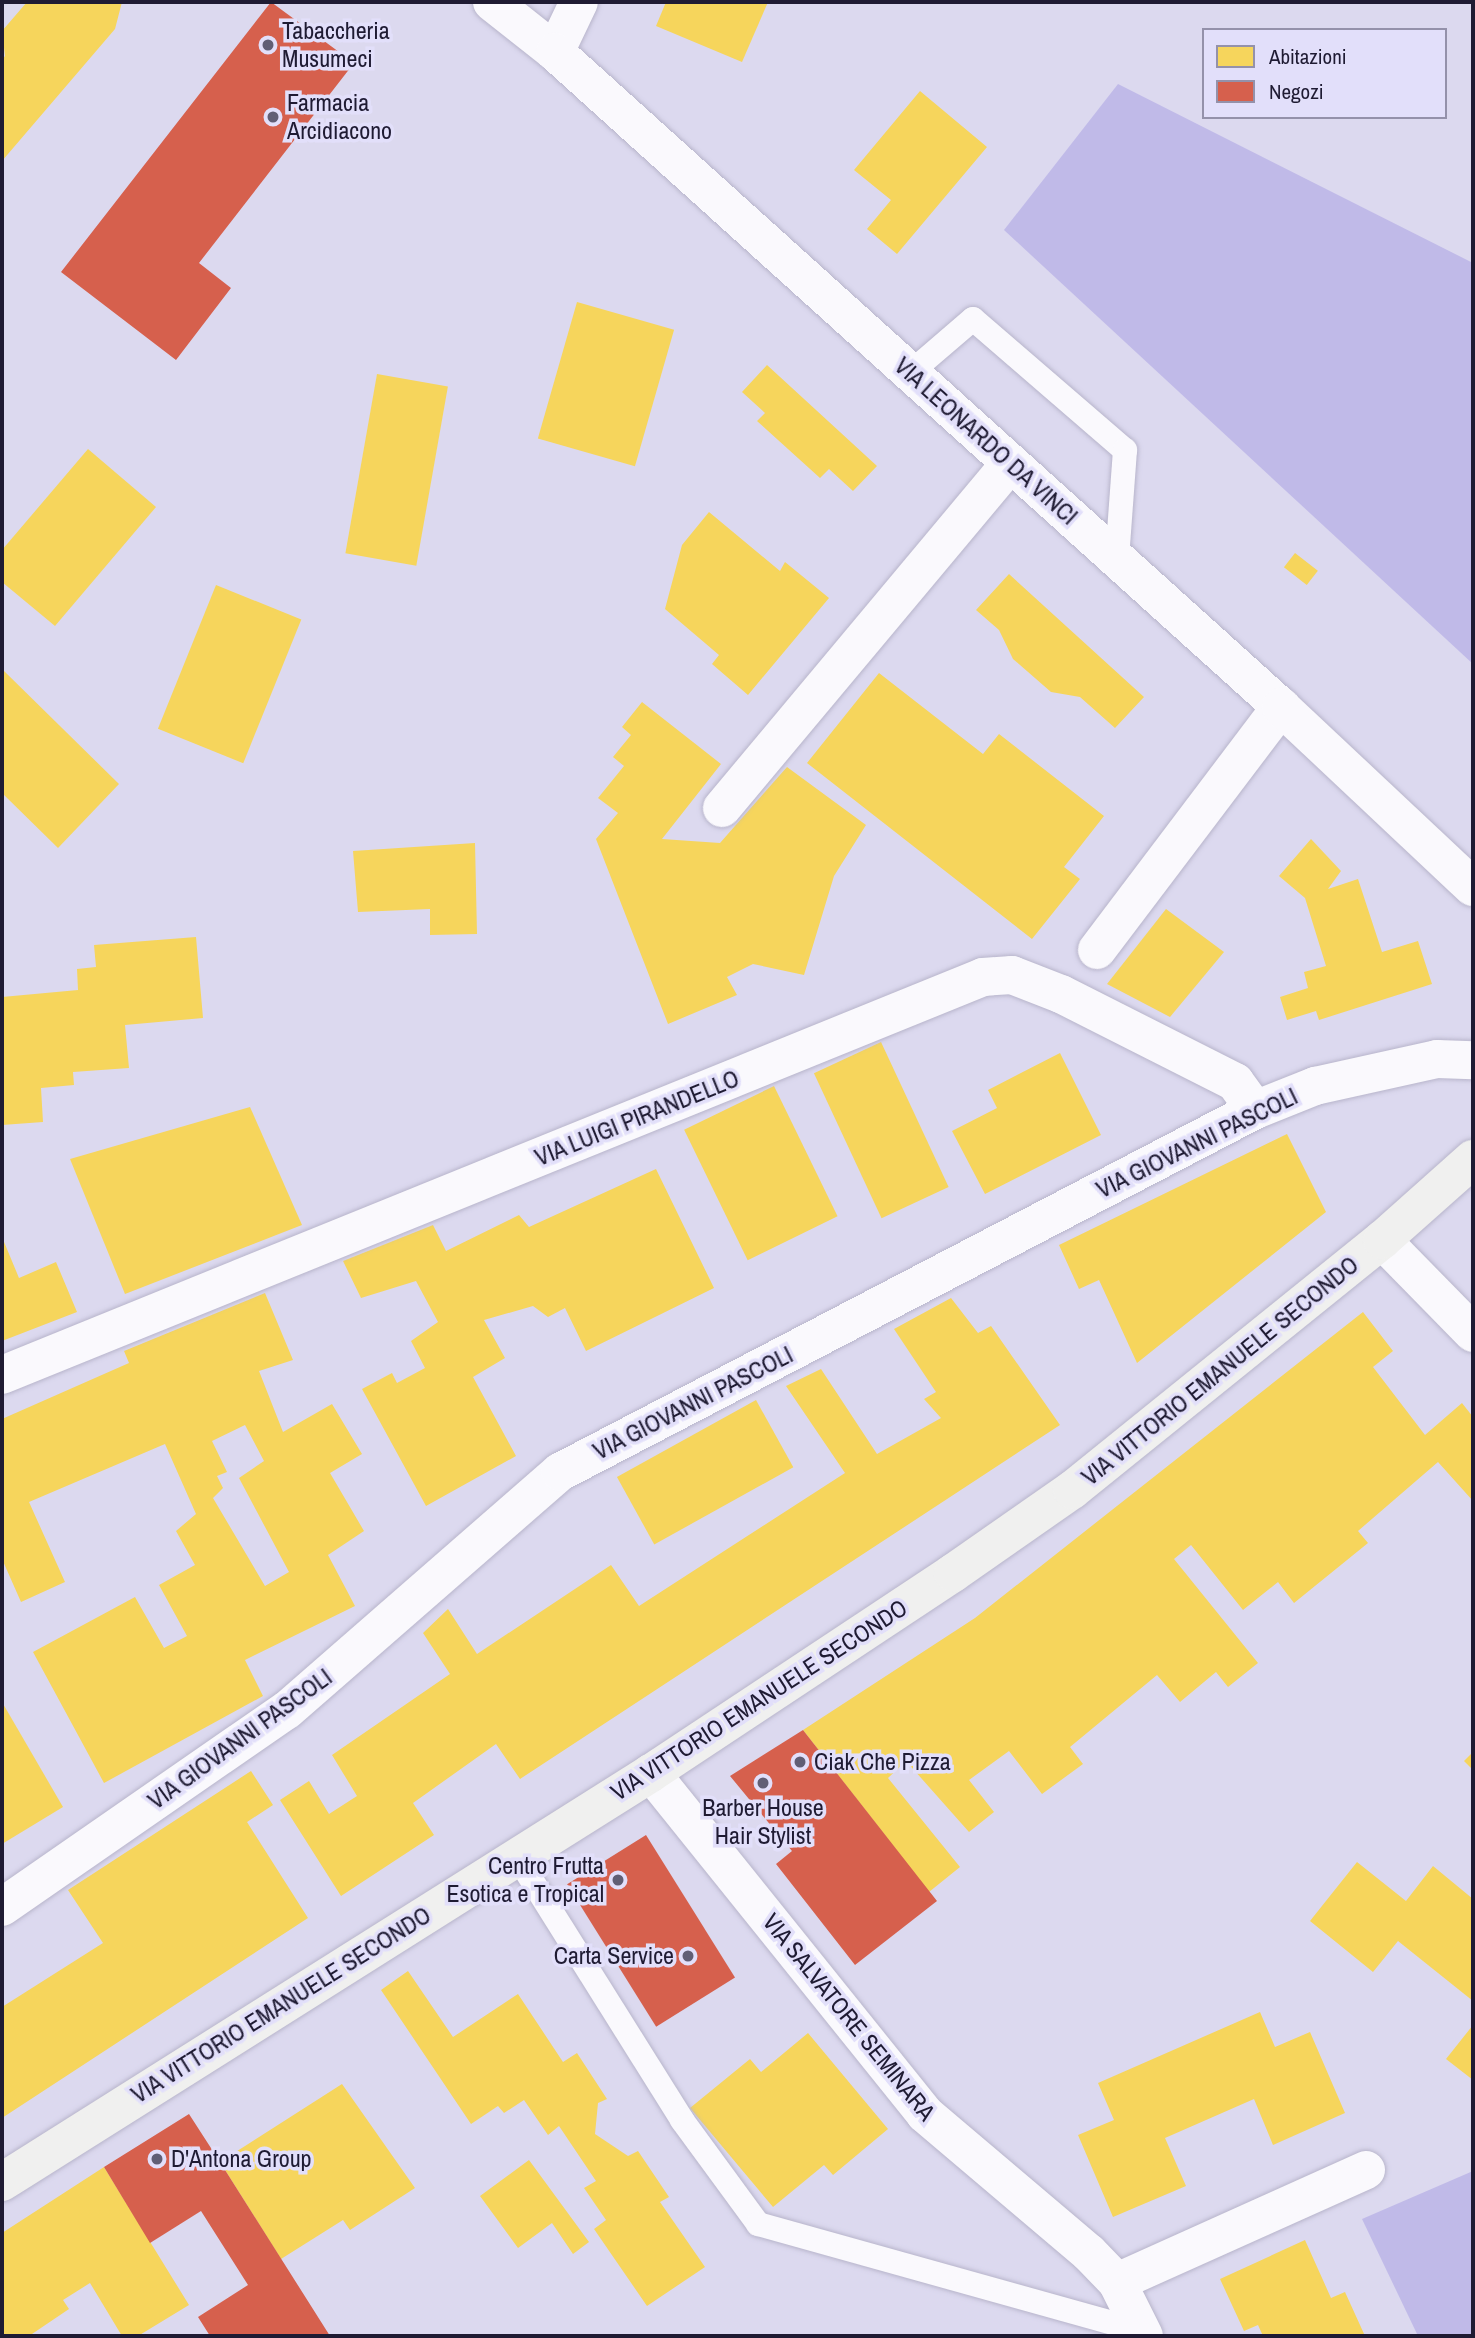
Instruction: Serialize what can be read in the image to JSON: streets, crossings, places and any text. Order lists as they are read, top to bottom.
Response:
{
  "streets": {
    "main road": ["VIA VITTORIO EMANUELE SECONDO"],
    "street": [
      "VIA LEONARDO DA VINCI",
      "VIA LUIGI PIRANDELLO",
      "VIA GIOVANNI PASCOLI",
      "VIA SALVATORE SEMINARA"
    ]
  },
  "crossings": [
    ["VIA LUIGI PIRANDELLO", "VIA GIOVANNI PASCOLI"],
    ["VIA VITTORIO EMANUELE SECONDO", "VIA SALVATORE SEMINARA"]
  ],
  "places": [
    "Tabaccheria Musumeci",
    "Farmacia Arcidiacono",
    "Ciak Che Pizza",
    "Barber House Hair Stylist",
    "Centro Frutta Esotica e Tropical",
    "Carta Service",
    "D'Antona Group"
  ],
  "legend": ["Abitazioni", "Negozi"]
}
